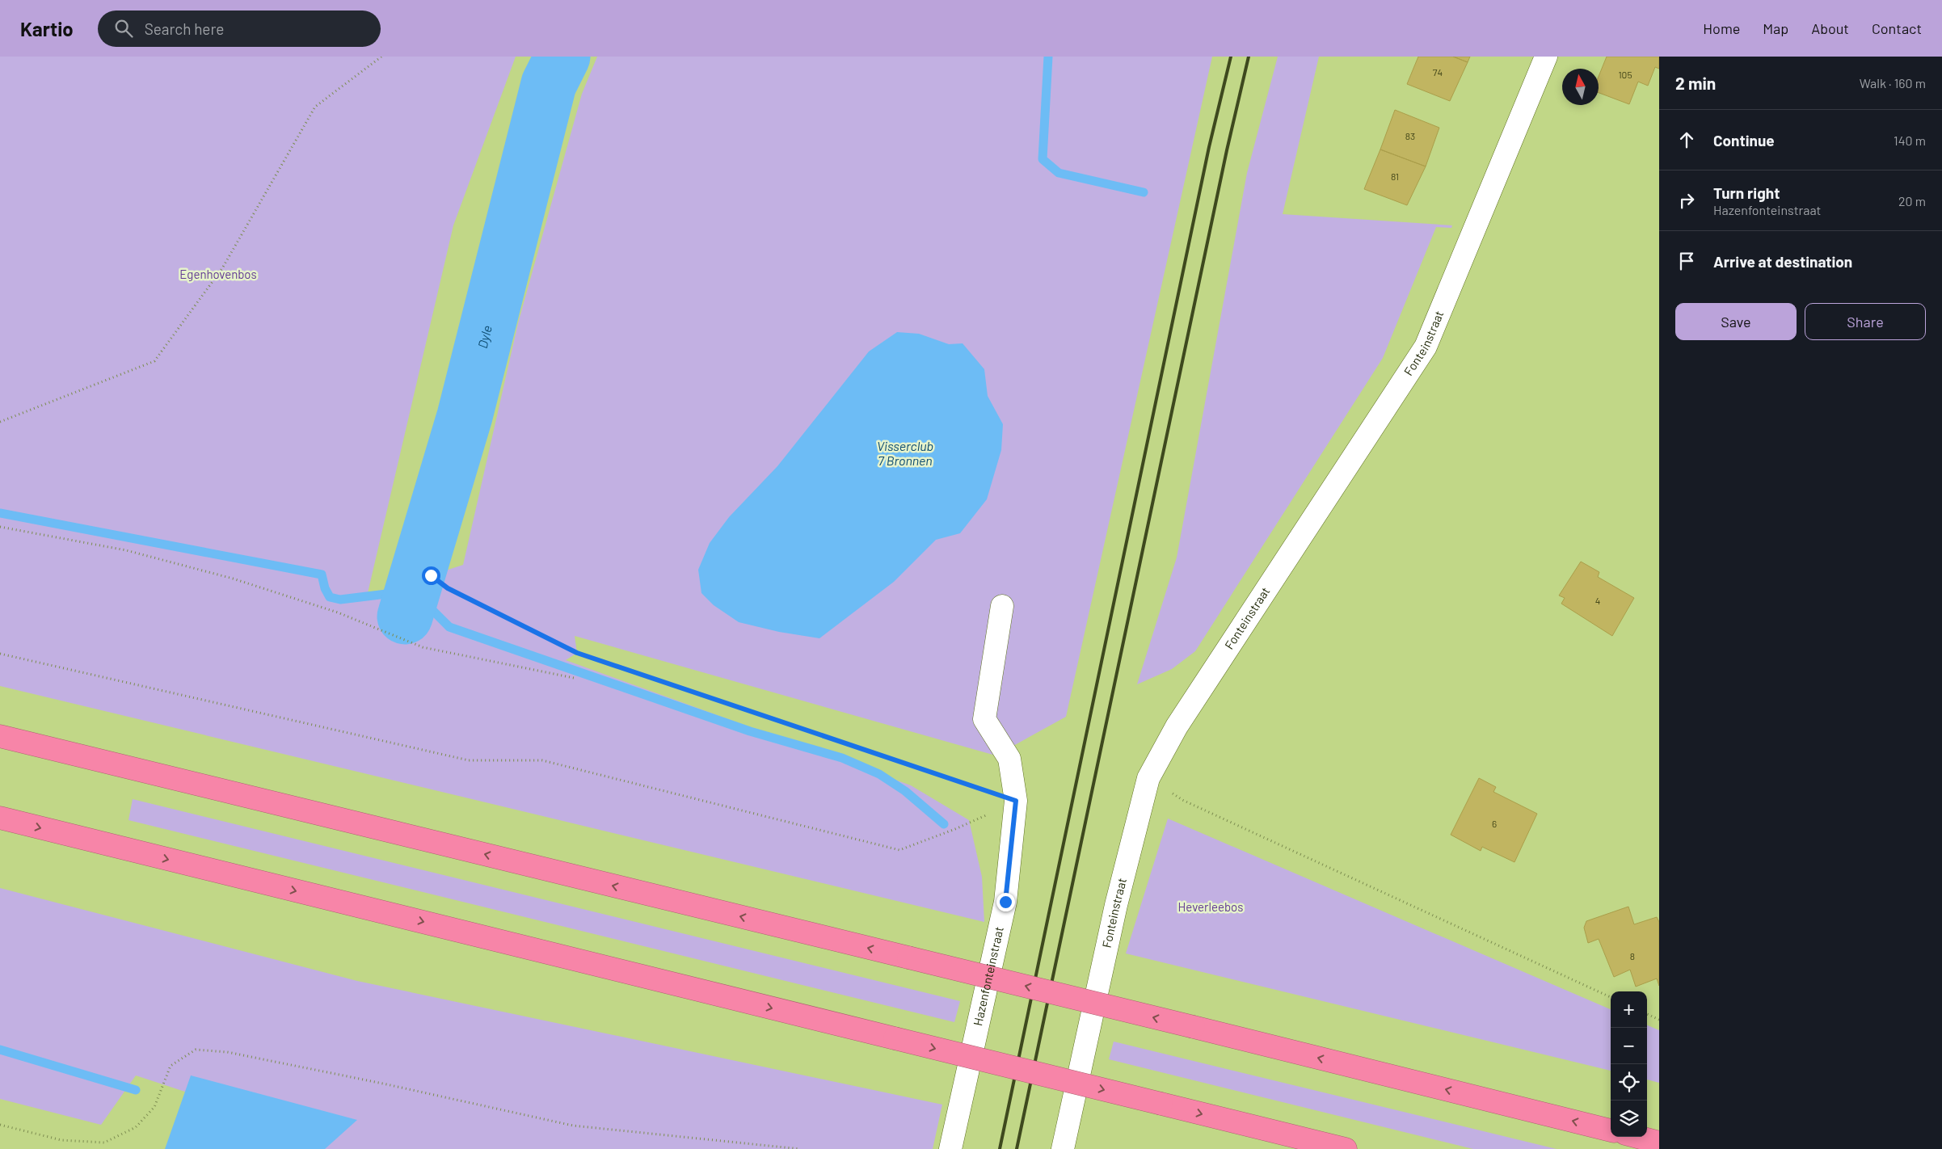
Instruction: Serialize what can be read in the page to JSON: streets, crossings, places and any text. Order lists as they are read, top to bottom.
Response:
{
  "streets": {
    "street": ["Fonteinstraat", "Hazenfonteinstraat"]
  },
  "water": ["Dyle", "Visserclub 7 Bronnen"],
  "parks": ["Egenhovenbos", "Heverleebos"],
  "house_numbers": [
    "74",
    "105",
    "83",
    "81",
    "4",
    "6",
    "8"
  ],
  "north": "top",
  "page": {
    "header": "Kartio",
    "search": "Search here",
    "nav": [
      "Home",
      "Map",
      "About",
      "Contact"
    ],
    "heading": ["2 min", "Walk · 160 m"],
    "list": [
      ["Continue", "140 m"],
      ["Turn right", "Hazenfonteinstraat", "20 m"],
      "Arrive at destination"
    ],
    "buttons": ["Save", "Share"],
    "map_buttons": ["+", "−"]
  }
}
